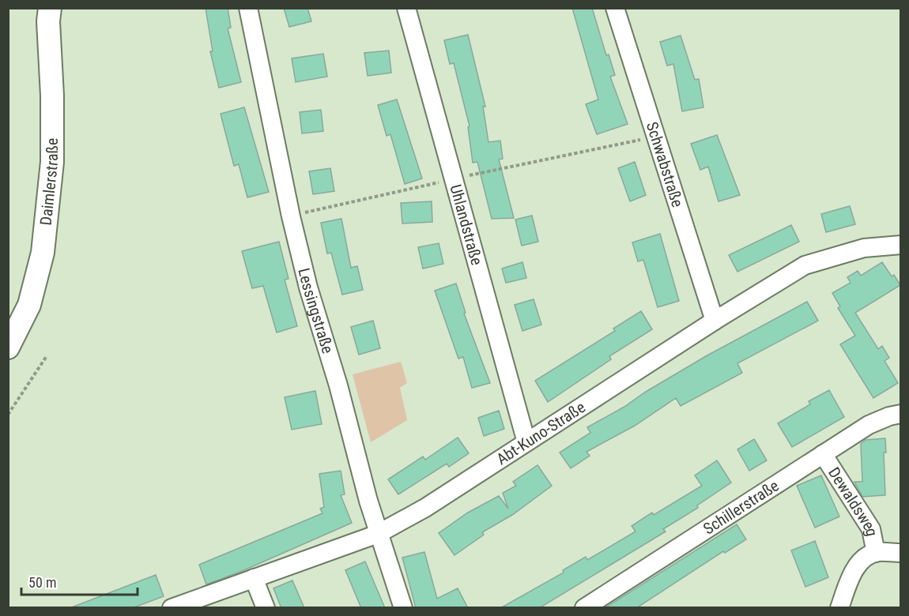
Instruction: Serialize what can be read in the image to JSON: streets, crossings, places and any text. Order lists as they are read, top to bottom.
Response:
{
  "streets": {
    "main road": ["Daimlerstraße"],
    "street": [
      "Schwabstraße",
      "Uhlandstraße",
      "Lessingstraße",
      "Abt-Kuno-Straße",
      "Dewaldsweg",
      "Schillerstraße"
    ]
  },
  "crossings": [
    ["Schwabstraße", "Abt-Kuno-Straße"],
    ["Uhlandstraße", "Abt-Kuno-Straße"],
    ["Lessingstraße", "Abt-Kuno-Straße"],
    ["Dewaldsweg", "Schillerstraße"]
  ],
  "scale_bar": "50 m"
}
